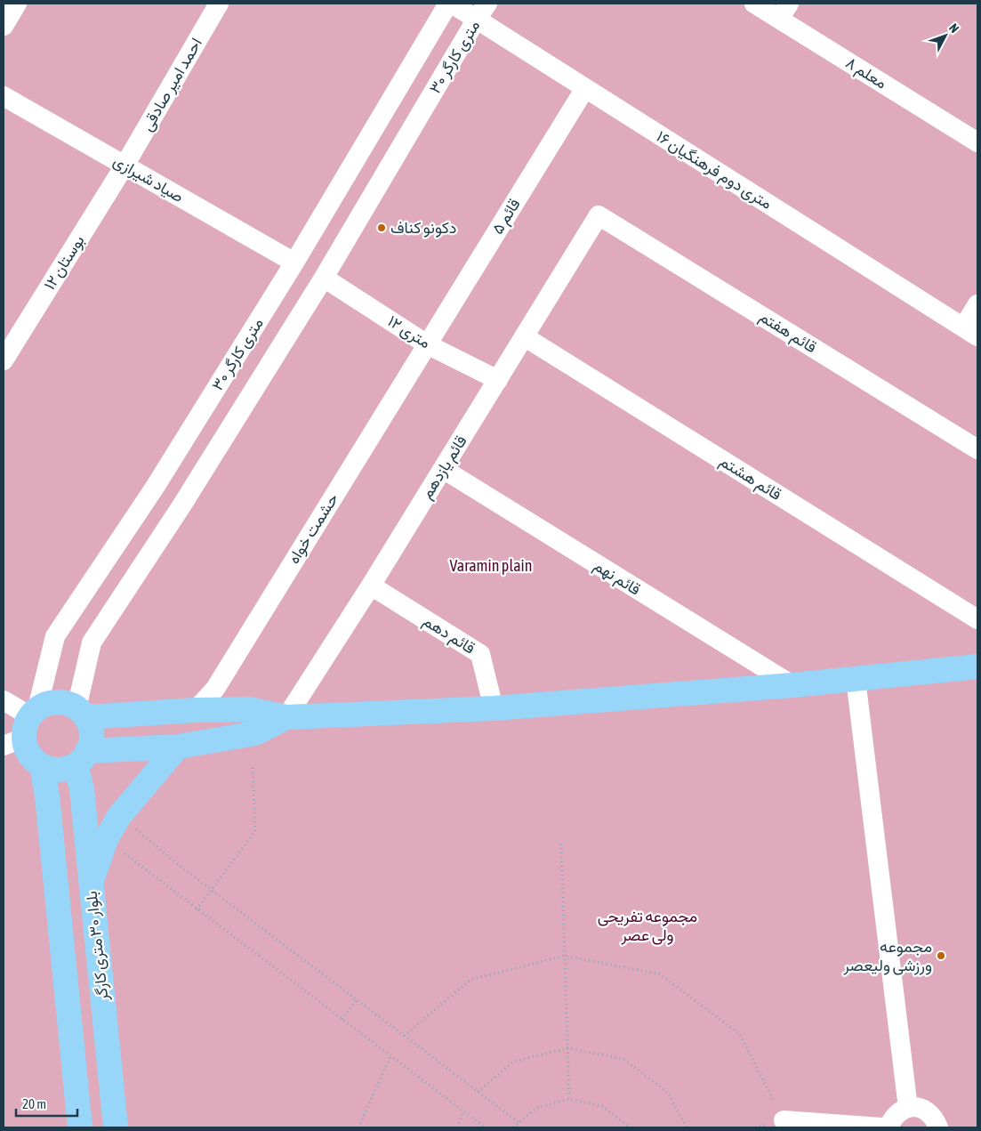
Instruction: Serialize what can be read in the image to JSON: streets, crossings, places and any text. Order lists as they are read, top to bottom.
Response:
{
  "streets": {
    "main road": ["بلوار ۳۰ متری کارگر"],
    "street": [
      "۳۰ متری کارگر",
      "معلم ۸",
      "احمد امیر صادقی",
      "۱۶ متری دوم فرهنگیان",
      "صیاد شیرازی",
      "قائم ۵",
      "بوستان ۱۲",
      "۱۲ متری",
      "قائم هفتم",
      "قائم یازدهم",
      "قائم هشتم",
      "حشمت خواه",
      "قائم نهم",
      "قائم دهم"
    ]
  },
  "crossings": [
    ["۳۰ متری کارگر", "۱۶ متری دوم فرهنگیان"],
    ["۳۰ متری کارگر", "صیاد شیرازی"],
    ["۳۰ متری کارگر", "۱۲ متری"],
    ["۳۰ متری کارگر", "بلوار ۳۰ متری کارگر"],
    ["احمد امیر صادقی", "صیاد شیرازی"],
    ["احمد امیر صادقی", "بوستان ۱۲"],
    ["۱۶ متری دوم فرهنگیان", "قائم ۵"],
    ["صیاد شیرازی", "بوستان ۱۲"],
    ["قائم ۵", "۱۲ متری"],
    ["قائم ۵", "حشمت خواه"],
    ["۱۲ متری", "قائم یازدهم"],
    ["۱۲ متری", "حشمت خواه"],
    ["قائم هفتم", "قائم یازدهم"],
    ["قائم یازدهم", "قائم هشتم"],
    ["قائم یازدهم", "قائم نهم"],
    ["قائم یازدهم", "قائم دهم"]
  ],
  "parks": ["Varamin plain", "مجموعه تفریحی ولی عصر"],
  "places": ["دکونو کناف", "مجموعه ورزشی ولیعصر"],
  "scale_bar": "20 m",
  "north": "top right"
}
